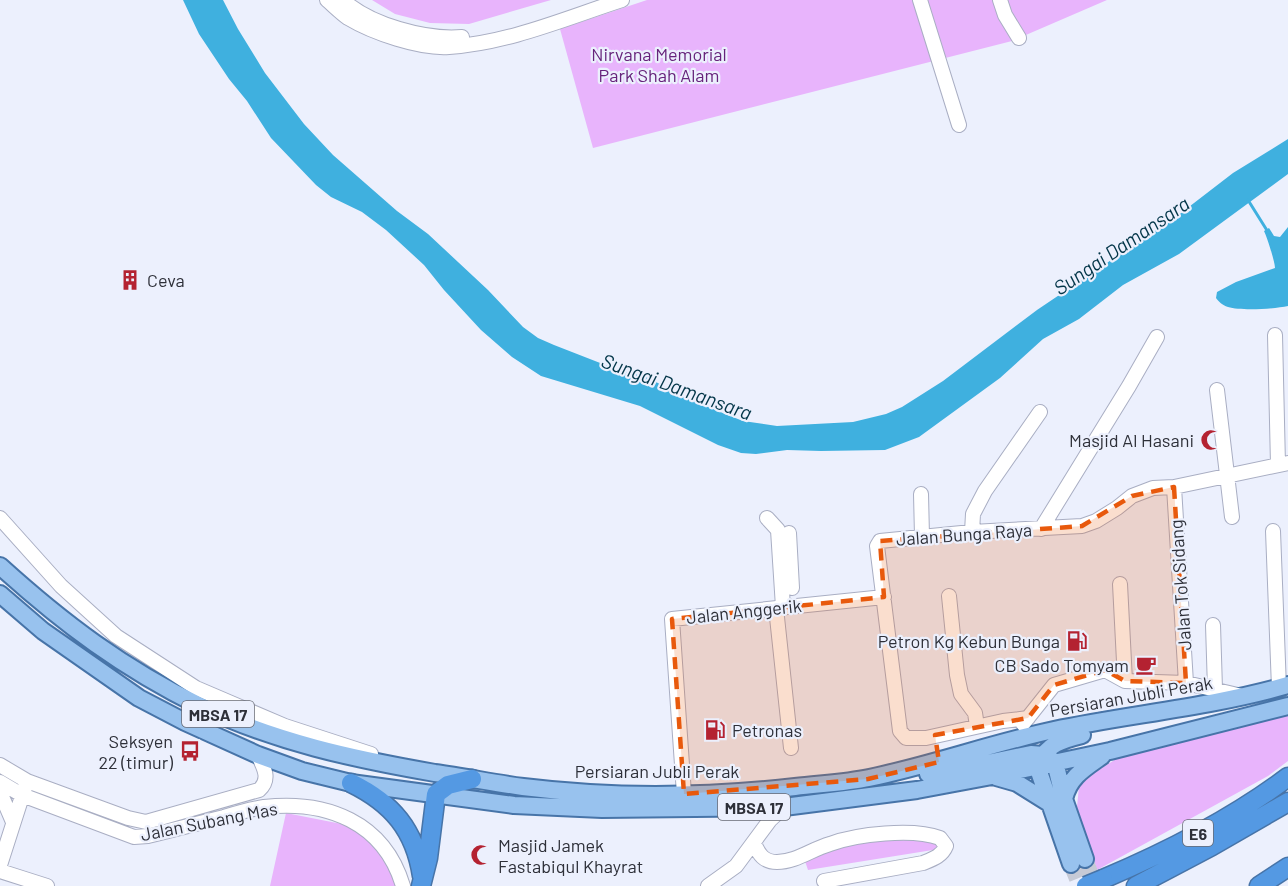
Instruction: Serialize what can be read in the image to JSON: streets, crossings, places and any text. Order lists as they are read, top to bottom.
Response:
{
  "streets": {
    "highway": ["E6"],
    "main road": ["Persiaran Jubli Perak", "MBSA 17"],
    "street": [
      "Jalan Bunga Raya",
      "Jalan Tok Sidang",
      "Jalan Anggerik",
      "Jalan Subang Mas"
    ]
  },
  "crossings": [
    ["Jalan Bunga Raya", "Jalan Tok Sidang"],
    ["Jalan Bunga Raya", "Jalan Anggerik"],
    ["Jalan Anggerik", "Persiaran Jubli Perak"],
    ["Persiaran Jubli Perak", "Jalan Subang Mas"]
  ],
  "water": ["Sungai Damansara"],
  "parks": ["Nirvana Memorial Park Shah Alam"],
  "places": {
    "building": ["Ceva"],
    "mosque": ["Masjid Al Hasani", "Masjid Jamek Fastabiqul Khayrat"],
    "fuel station": ["Petron Kg Kebun Bunga", "Petronas"],
    "cafe": ["CB Sado Tomyam"],
    "bus stop": ["Seksyen 22 (timur)"]
  }
}
